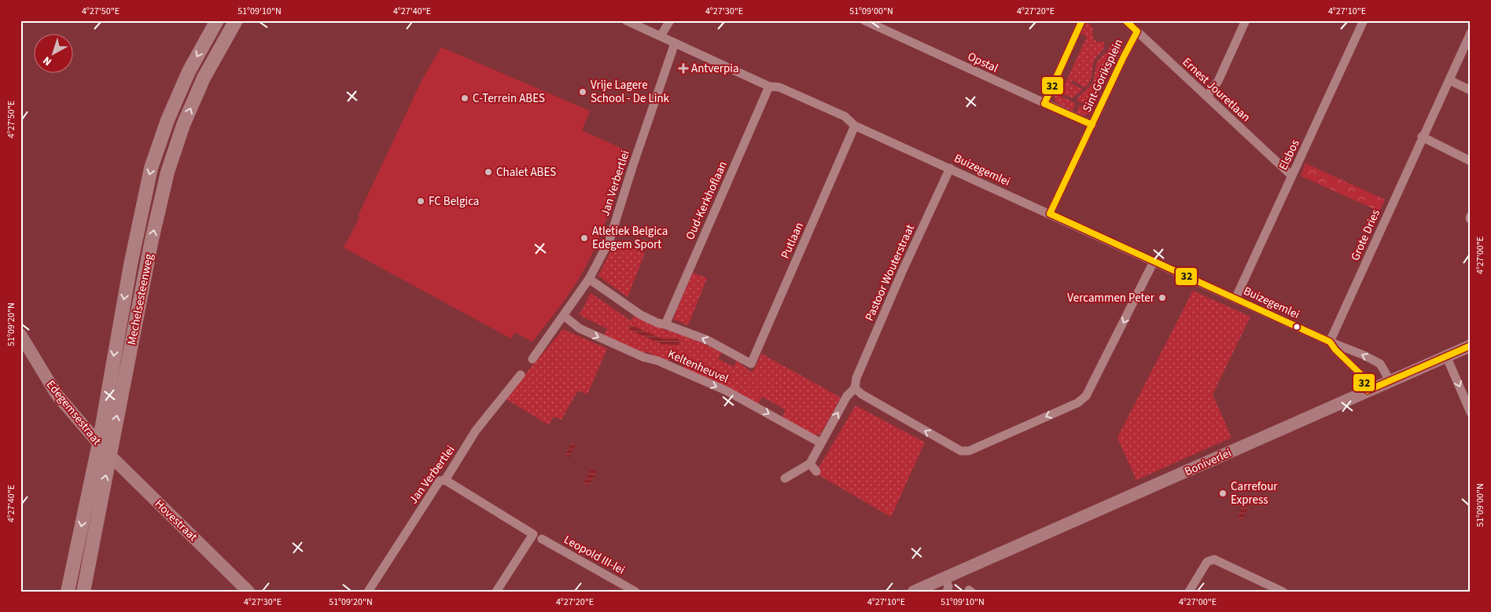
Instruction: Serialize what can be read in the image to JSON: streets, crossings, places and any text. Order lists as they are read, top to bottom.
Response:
{
  "streets": {
    "main road": [
      "Mechelsesteenweg",
      "Edegemsestraat",
      "Boniverlei",
      "Hovestraat"
    ],
    "street": [
      "Opstal",
      "Sint-Goriksplein",
      "Ernest Jouretlaan",
      "Elsbos",
      "Buizegemlei",
      "Jan Verbertlei",
      "Oud-Kerkhoflaan",
      "Grote Dries",
      "Putlaan",
      "Pastoor Wouterstraat",
      "Keltenheuvel",
      "Leopold III-lei"
    ]
  },
  "crossings": [
    ["Opstal", "Sint-Goriksplein"],
    ["Sint-Goriksplein", "Ernest Jouretlaan"],
    ["Sint-Goriksplein", "Buizegemlei"],
    ["Ernest Jouretlaan", "Elsbos"],
    ["Elsbos", "Buizegemlei"],
    ["Buizegemlei", "Jan Verbertlei"],
    ["Buizegemlei", "Oud-Kerkhoflaan"],
    ["Buizegemlei", "Grote Dries"],
    ["Buizegemlei", "Putlaan"],
    ["Buizegemlei", "Pastoor Wouterstraat"],
    ["Buizegemlei", "Boniverlei"],
    ["Jan Verbertlei", "Keltenheuvel"],
    ["Oud-Kerkhoflaan", "Keltenheuvel"],
    ["Putlaan", "Keltenheuvel"],
    ["Mechelsesteenweg", "Edegemsestraat"],
    ["Mechelsesteenweg", "Hovestraat"],
    ["Edegemsestraat", "Hovestraat"]
  ],
  "places": {
    "health": ["Antverpia"],
    "other": [
      "Vrije Lagere School - De Link",
      "C-Terrein ABES",
      "Chalet ABES",
      "FC Belgica",
      "Atletiek Belgica Edegem Sport",
      "Vercammen Peter",
      "Carrefour Express"
    ]
  },
  "lines": ["transit line 32"],
  "north": "bottom left",
  "coordinates": [
    "4°27'50\"E",
    "51°09'10\"N",
    "4°27'40\"E",
    "4°27'30\"E",
    "51°09'00\"N",
    "4°27'20\"E",
    "4°27'10\"E",
    "4°27'00\"E",
    "51°09'20\"N"
  ]
}
